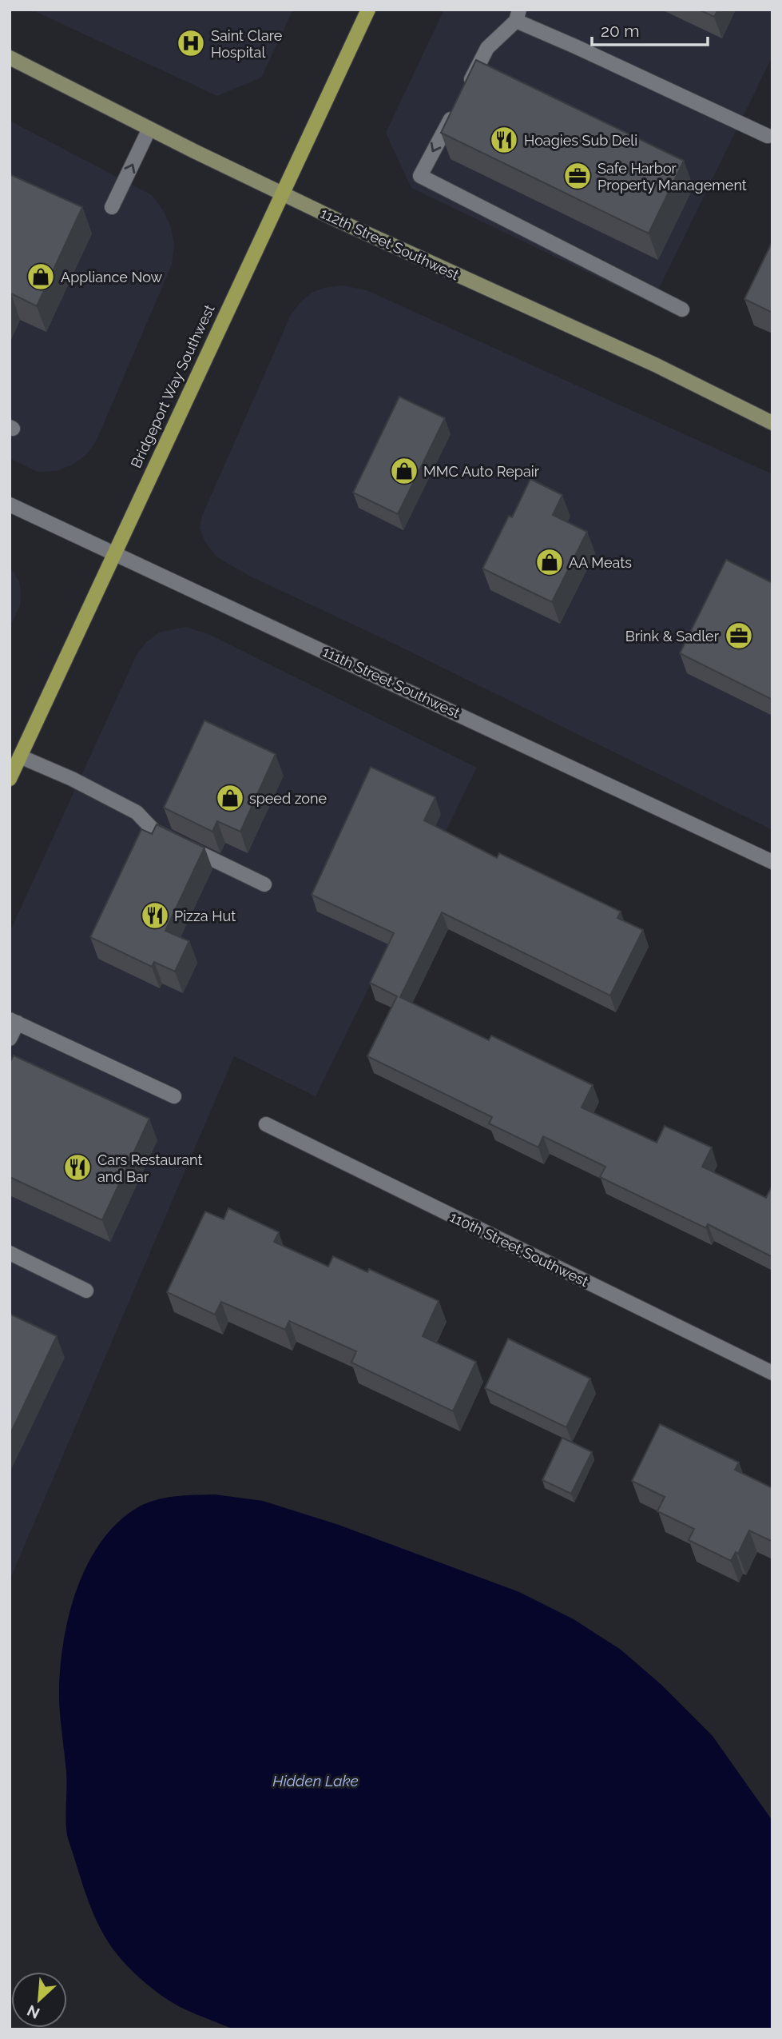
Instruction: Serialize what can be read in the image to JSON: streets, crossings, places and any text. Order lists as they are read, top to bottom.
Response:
{
  "streets": {
    "main road": ["Bridgeport Way Southwest"],
    "street": ["112th Street Southwest", "111th Street Southwest", "110th Street Southwest"]
  },
  "crossings": [
    ["112th Street Southwest", "Bridgeport Way Southwest"],
    ["Bridgeport Way Southwest", "111th Street Southwest"]
  ],
  "water": ["Hidden Lake"],
  "places": {
    "hospital": ["Saint Clare Hospital"],
    "restaurant": ["Hoagies Sub Deli", "Pizza Hut", "Cars Restaurant and Bar"],
    "office": ["Safe Harbor Property Management", "Brink & Sadler"],
    "shop": [
      "Appliance Now",
      "MMC Auto Repair",
      "AA Meats",
      "speed zone"
    ]
  },
  "scale_bar": "20 m",
  "north": "bottom left"
}
